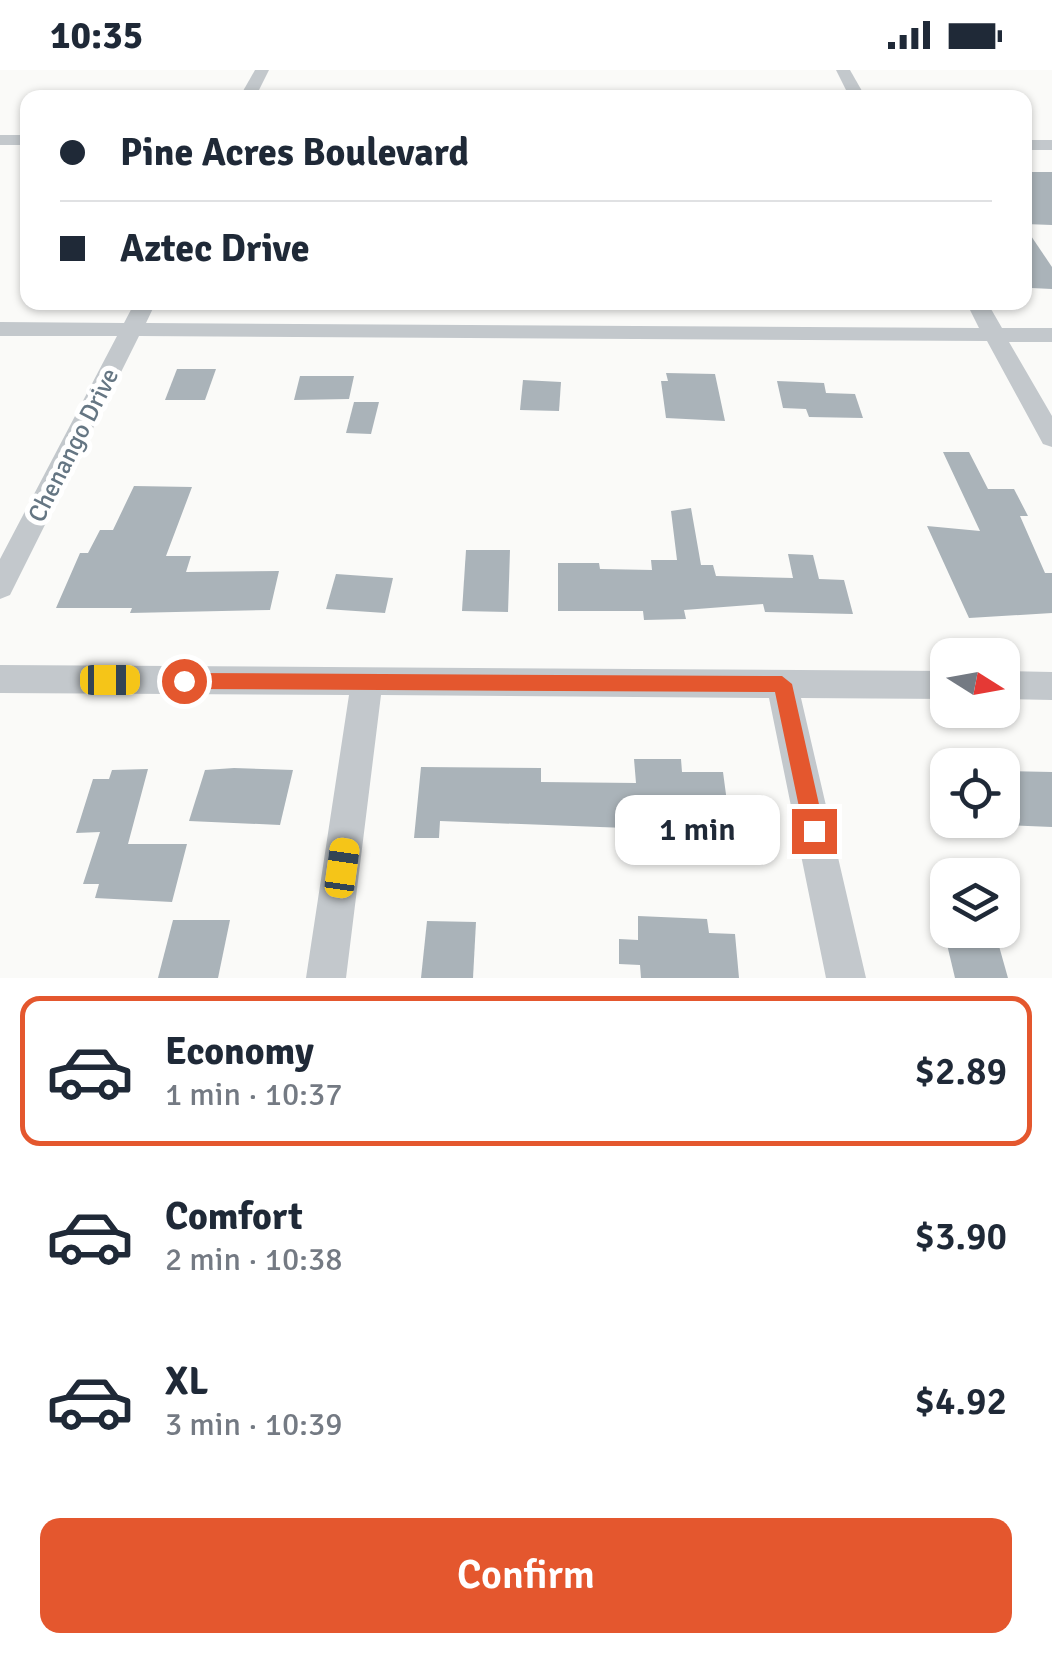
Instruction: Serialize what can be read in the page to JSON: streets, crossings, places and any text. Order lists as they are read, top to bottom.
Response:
{
  "streets": {
    "street": ["Chenango Drive"]
  },
  "north": "right",
  "page": {
    "status": "10:35",
    "banner": ["Pine Acres Boulevard", "Aztec Drive"],
    "bubble": "1 min",
    "list": [
      {
        "name": "Economy",
        "note": "1 min · 10:37",
        "value": "$2.89"
      },
      {
        "name": "Comfort",
        "note": "2 min · 10:38",
        "value": "$3.90"
      },
      {
        "name": "XL",
        "note": "3 min · 10:39",
        "value": "$4.92"
      }
    ],
    "buttons": "Confirm"
  }
}
